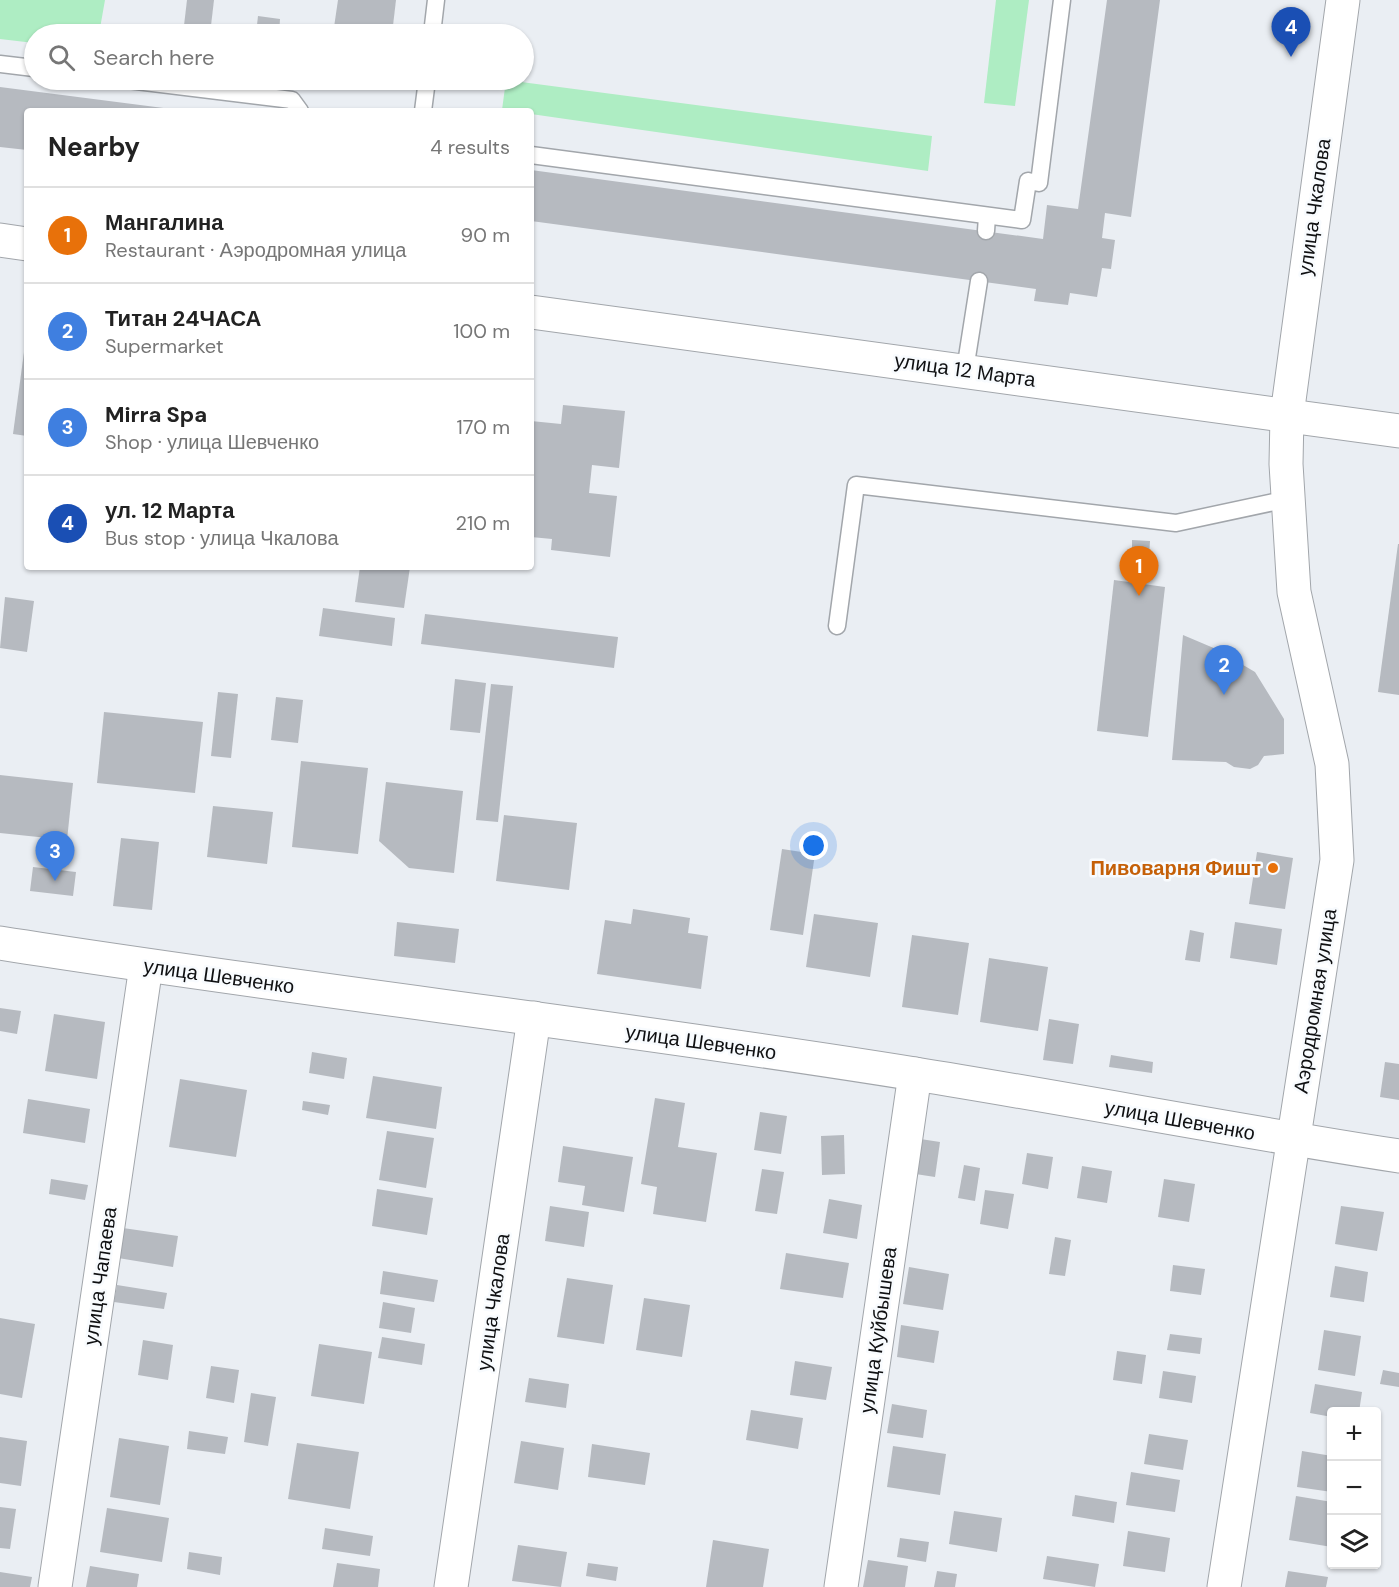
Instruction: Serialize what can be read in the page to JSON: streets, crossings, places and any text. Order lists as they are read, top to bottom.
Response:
{
  "streets": {
    "street": [
      "улица Чкалова",
      "улица 12 Марта",
      "улица Шевченко",
      "Аэродромная улица",
      "улица Чапаева",
      "улица Куйбышева"
    ]
  },
  "crossings": [
    ["улица Чкалова", "улица 12 Марта"],
    ["улица Чкалова", "улица Шевченко"],
    ["улица Чкалова", "Аэродромная улица"],
    ["улица 12 Марта", "Аэродромная улица"],
    ["улица Шевченко", "Аэродромная улица"],
    ["улица Шевченко", "улица Чапаева"],
    ["улица Шевченко", "улица Куйбышева"]
  ],
  "places": ["Пивоварня Фишт"],
  "page": {
    "pins": [
      "4",
      "1",
      "2",
      "3"
    ],
    "search": "Search here",
    "heading": ["Nearby", "4 results"],
    "list": [
      {
        "mark": "1",
        "name": "Мангалина",
        "note": "Restaurant · Аэродромная улица",
        "value": "90 m"
      },
      {
        "mark": "2",
        "name": "Титан 24ЧАСА",
        "note": "Supermarket",
        "value": "100 m"
      },
      {
        "mark": "3",
        "name": "Mirra Spa",
        "note": "Shop · улица Шевченко",
        "value": "170 m"
      },
      {
        "mark": "4",
        "name": "ул. 12 Марта",
        "note": "Bus stop · улица Чкалова",
        "value": "210 m"
      }
    ],
    "map_buttons": ["+", "−"]
  }
}
